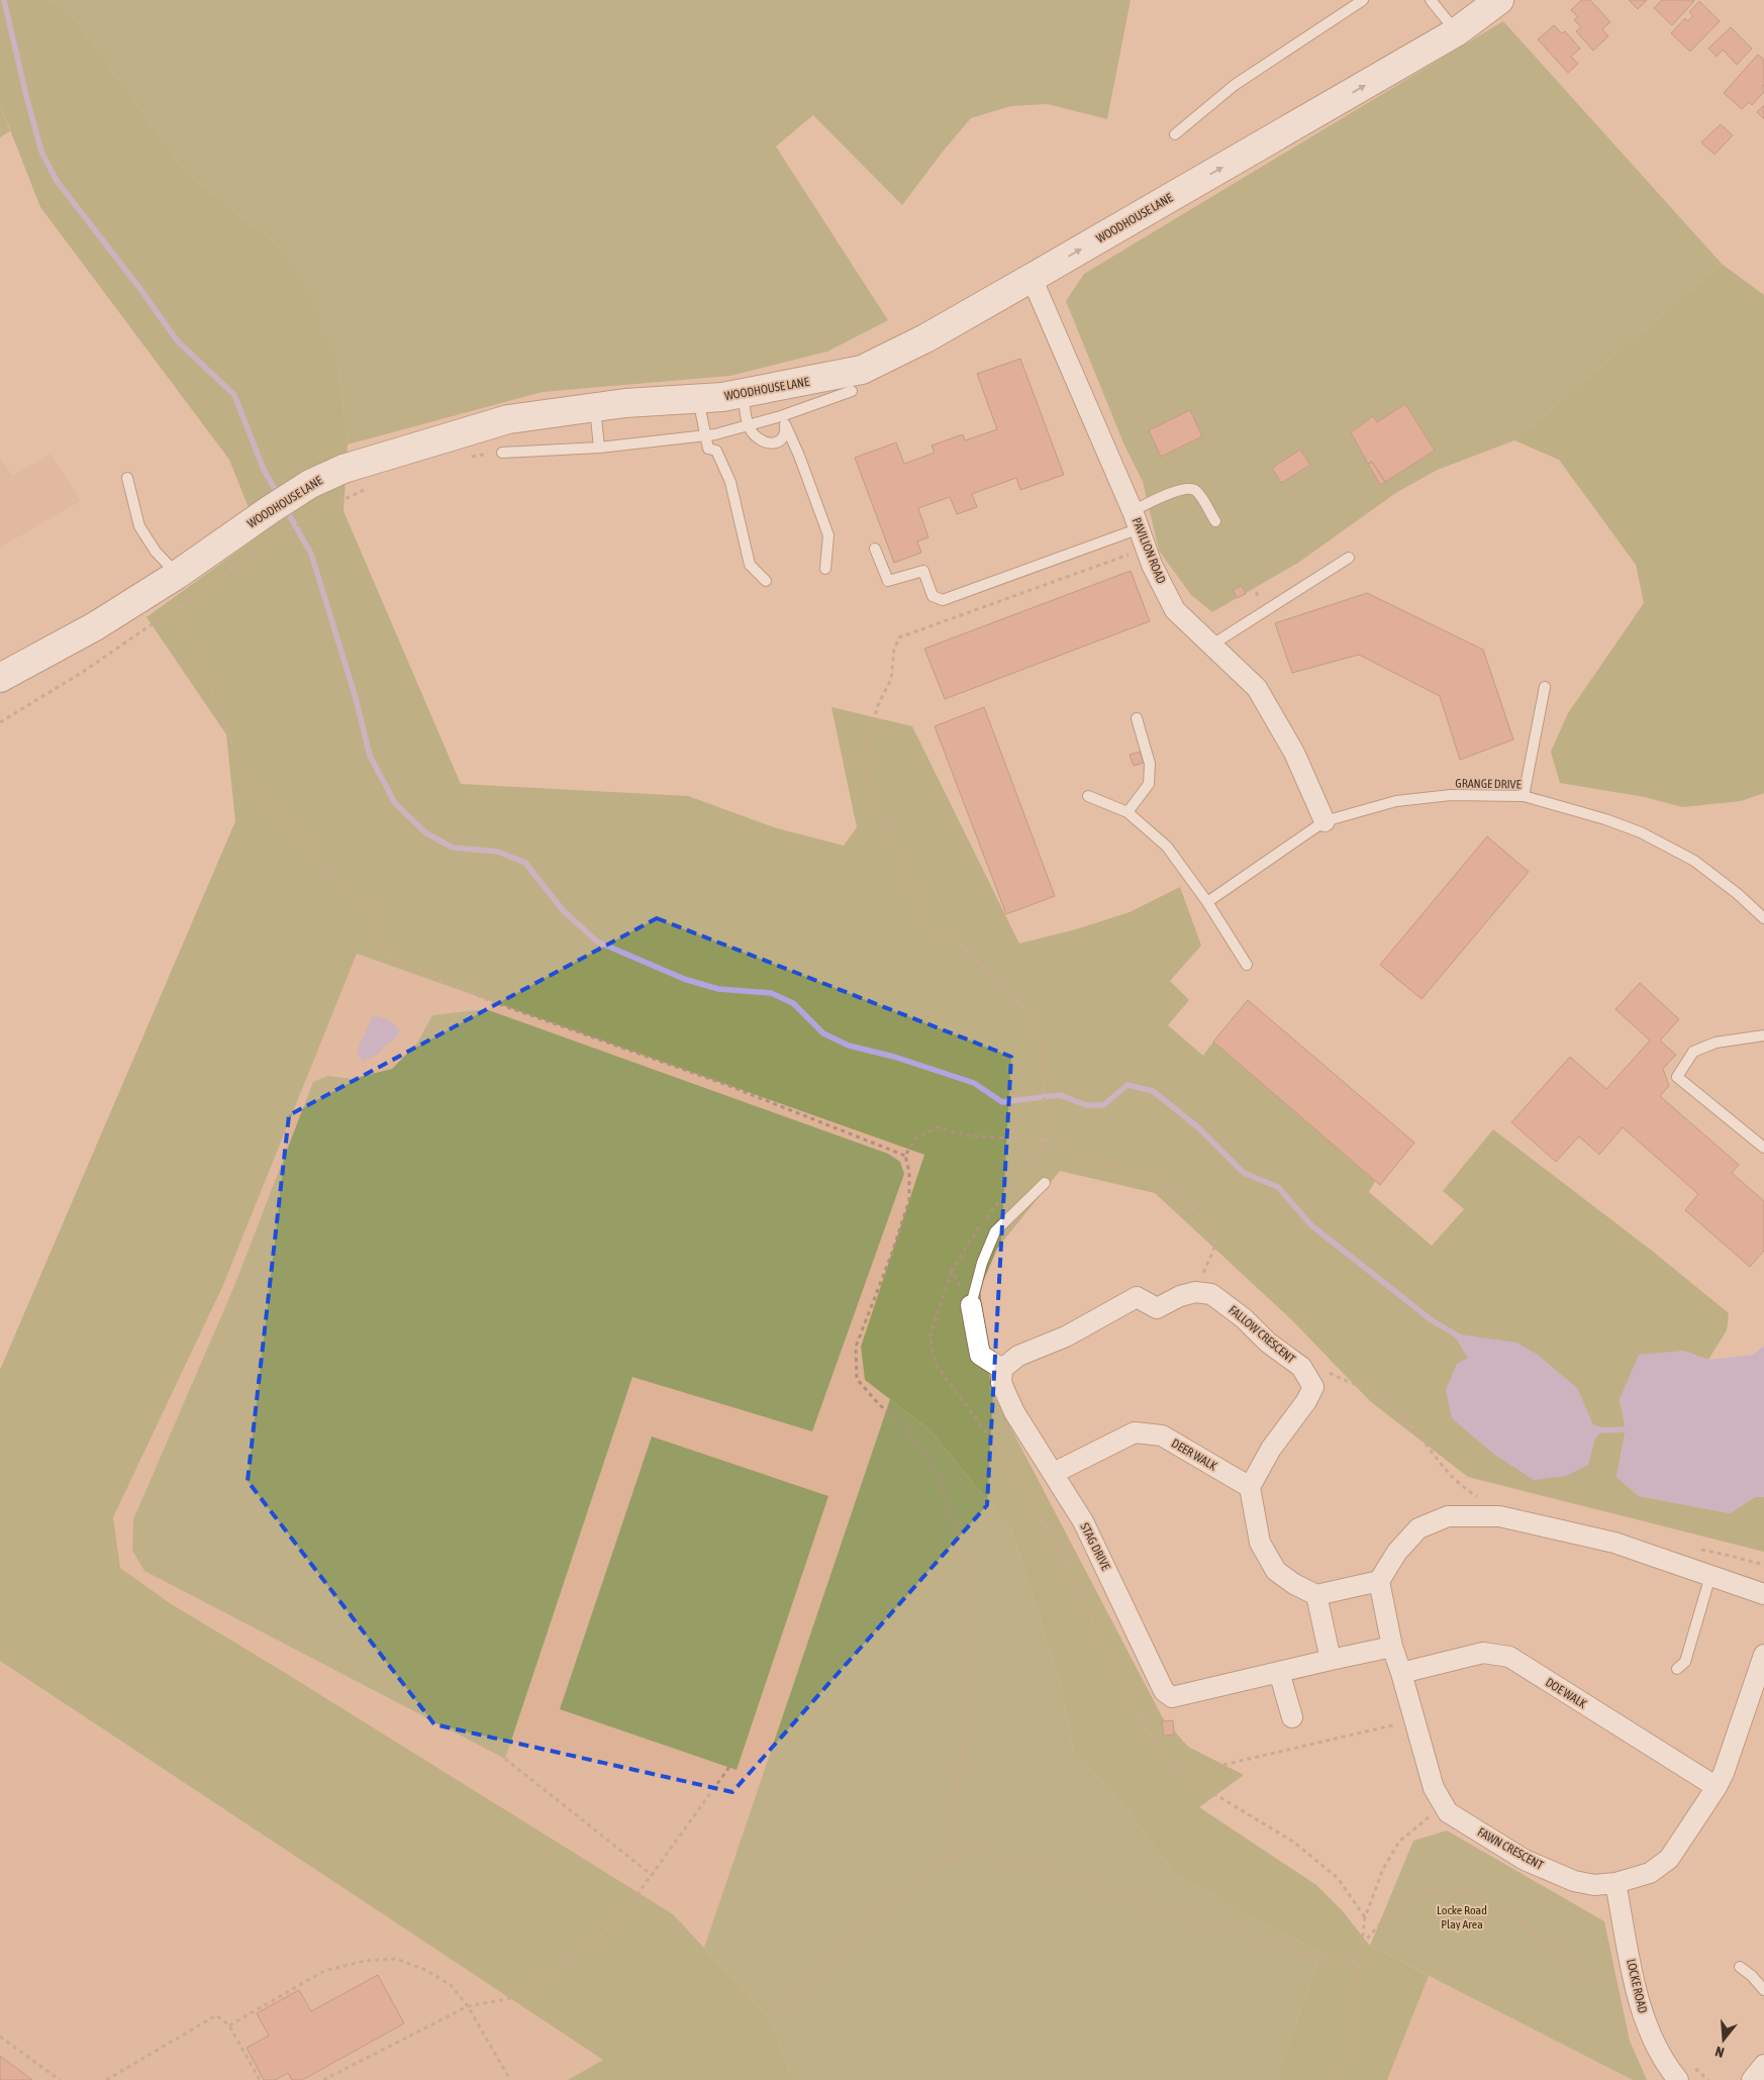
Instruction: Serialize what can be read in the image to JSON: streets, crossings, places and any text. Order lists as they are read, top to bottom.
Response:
{
  "streets": {
    "street": [
      "WOODHOUSE LANE",
      "PAVILION ROAD",
      "FALLOW CRESCENT",
      "DEER WALK",
      "STAG DRIVE",
      "DOE WALK",
      "FAWN CRESCENT",
      "LOCKE ROAD"
    ],
    "lane": ["GRANGE DRIVE"]
  },
  "crossings": [
    ["WOODHOUSE LANE", "PAVILION ROAD"],
    ["PAVILION ROAD", "GRANGE DRIVE"],
    ["FALLOW CRESCENT", "DEER WALK"],
    ["DEER WALK", "STAG DRIVE"],
    ["DOE WALK", "FAWN CRESCENT"],
    ["FAWN CRESCENT", "LOCKE ROAD"]
  ],
  "parks": ["Locke Road Play Area"],
  "north": "bottom"
}
